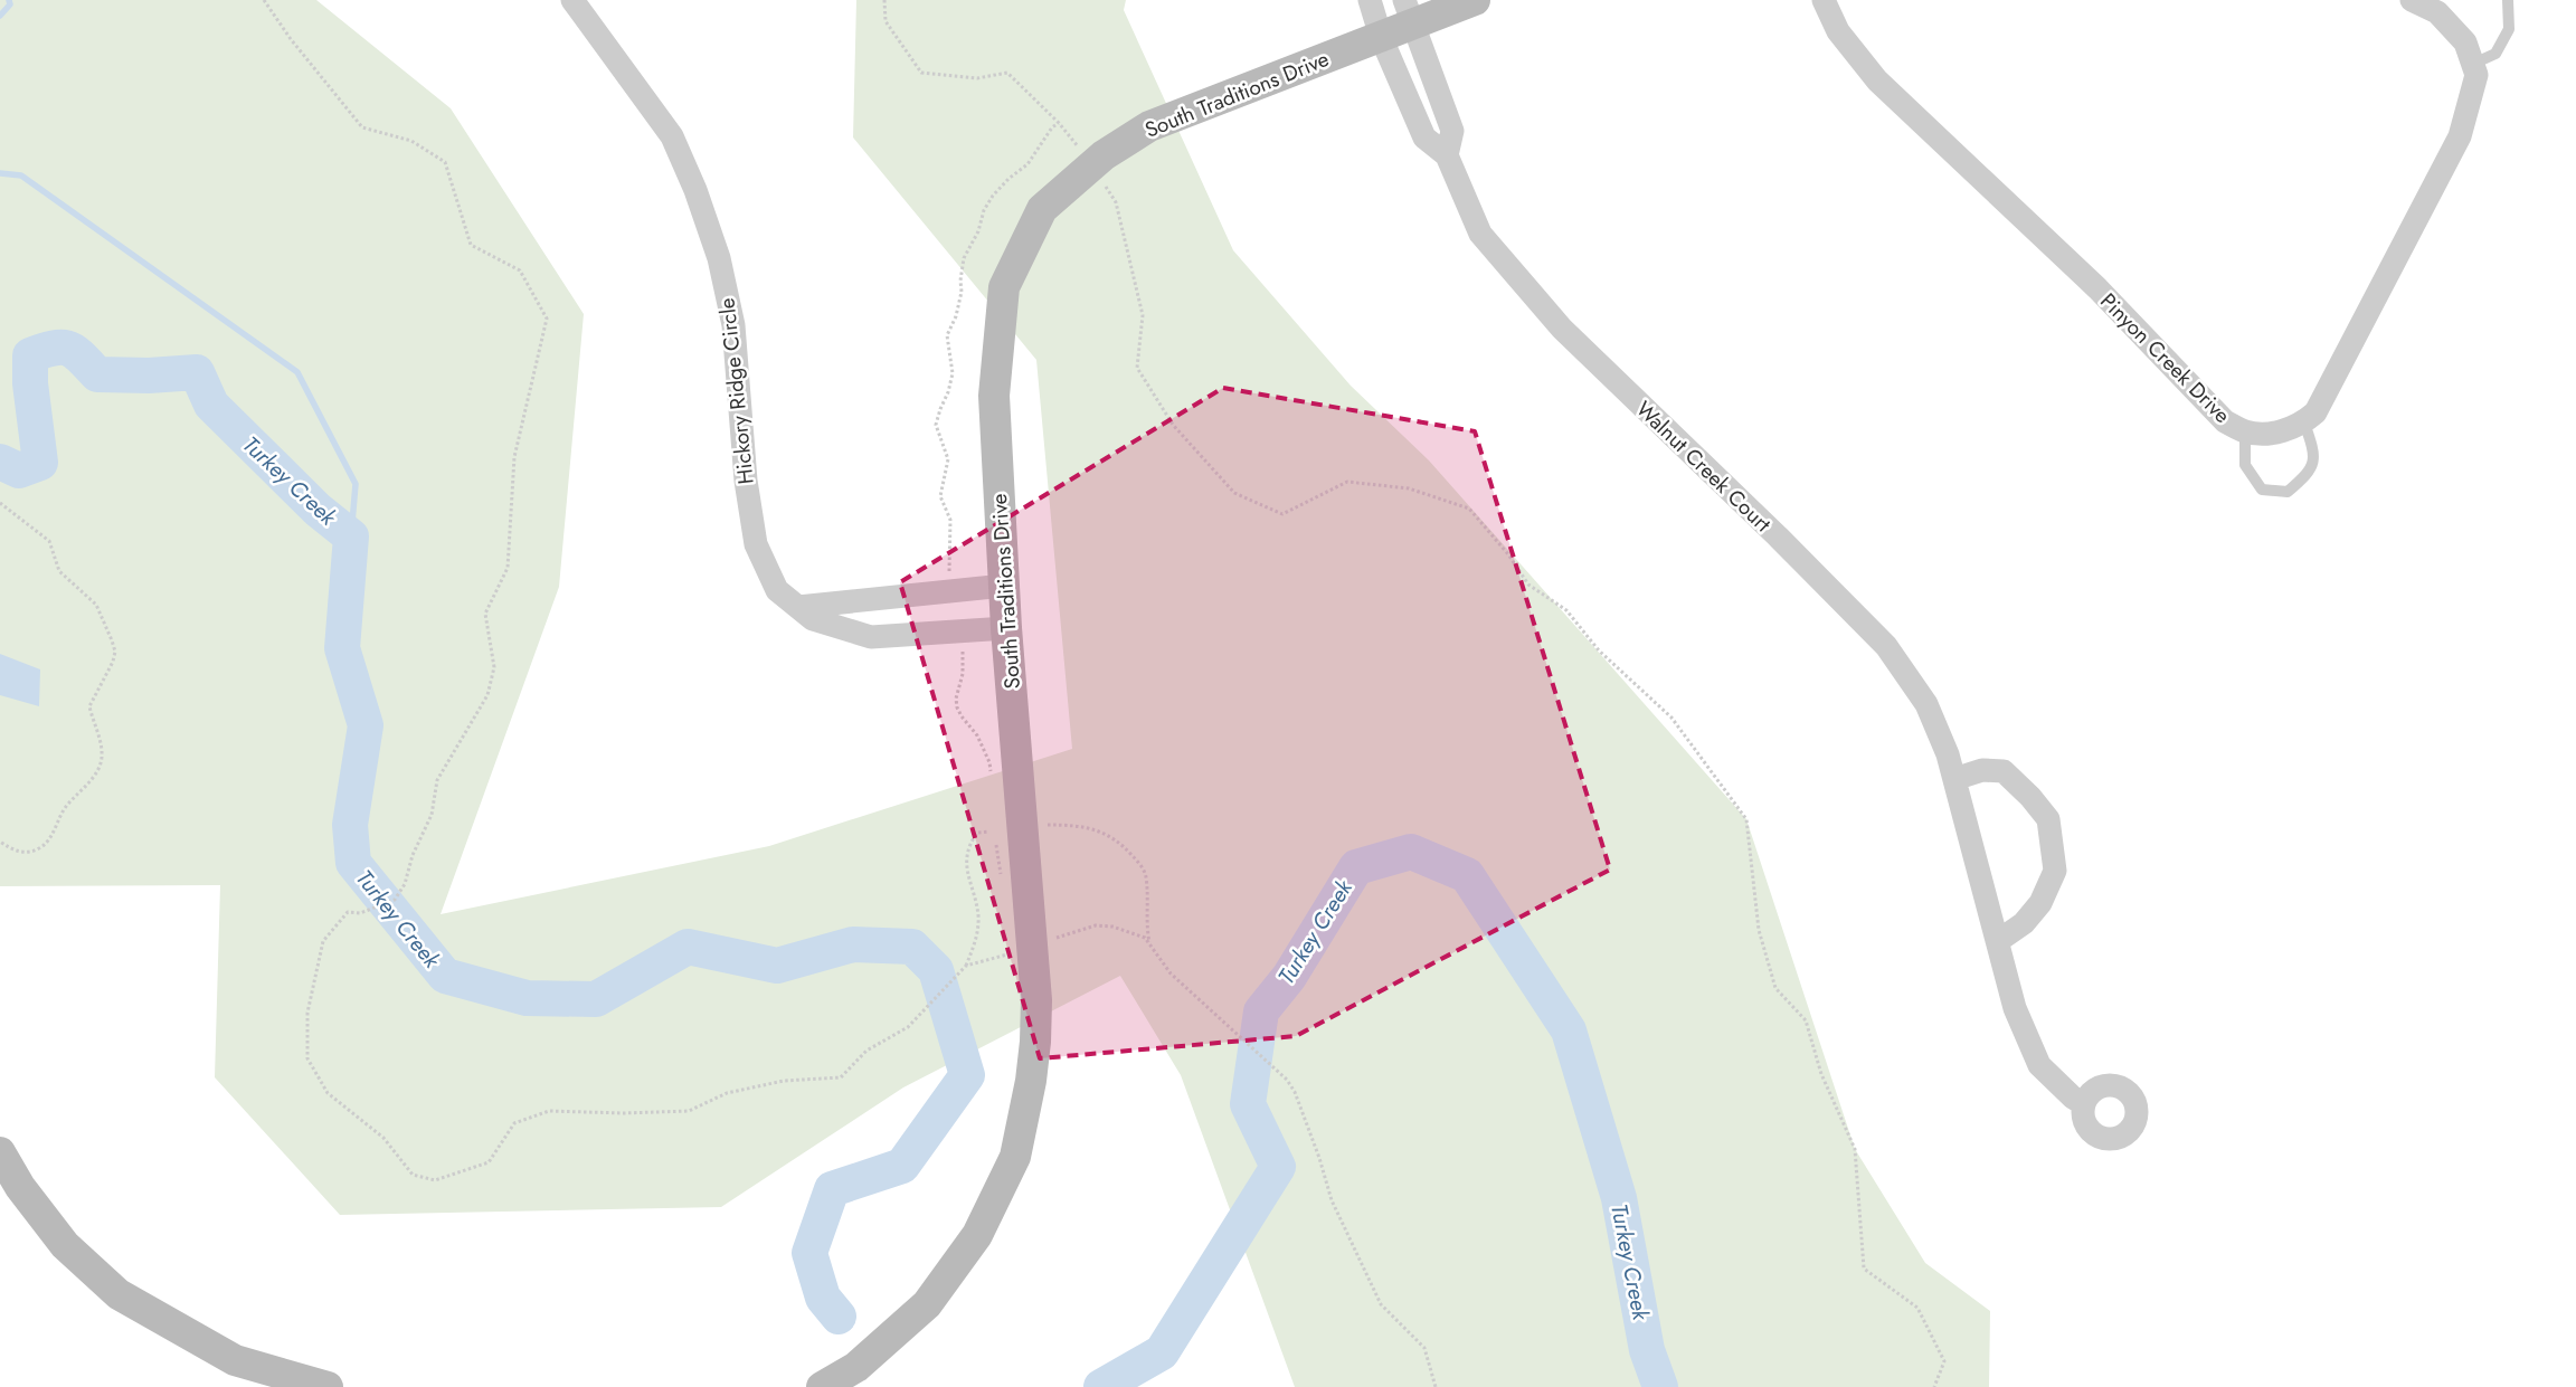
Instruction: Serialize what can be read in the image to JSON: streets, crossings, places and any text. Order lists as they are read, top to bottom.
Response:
{
  "streets": {
    "street": [
      "South Traditions Drive",
      "Pinyon Creek Drive",
      "Hickory Ridge Circle",
      "Walnut Creek Court"
    ]
  },
  "crossings": [
    ["South Traditions Drive", "Hickory Ridge Circle"],
    ["South Traditions Drive", "Walnut Creek Court"]
  ],
  "water": ["Turkey Creek"]
}
